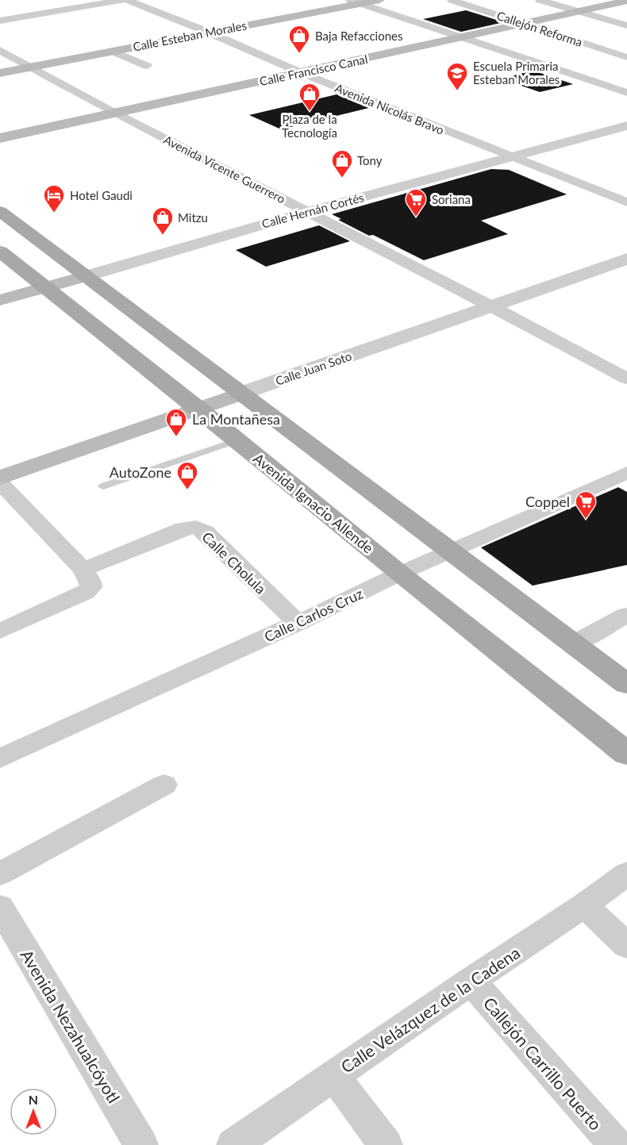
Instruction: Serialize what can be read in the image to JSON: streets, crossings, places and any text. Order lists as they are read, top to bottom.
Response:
{
  "streets": {
    "main road": [
      "Calle Esteban Morales",
      "Calle Francisco Canal",
      "Calle Hernán Cortés",
      "Calle Juan Soto",
      "Avenida Ignacio Allende"
    ],
    "street": [
      "Callejón Reforma",
      "Avenida Nicolás Bravo",
      "Avenida Vicente Guerrero",
      "Calle Cholula",
      "Calle Carlos Cruz",
      "Calle Velázquez de la Cadena",
      "Avenida Nezahualcóyotl",
      "Callejón Carrillo Puerto"
    ]
  },
  "crossings": [
    ["Callejón Reforma", "Calle Francisco Canal"],
    ["Calle Esteban Morales", "Avenida Nicolás Bravo"],
    ["Calle Esteban Morales", "Avenida Vicente Guerrero"],
    ["Calle Francisco Canal", "Avenida Nicolás Bravo"],
    ["Calle Francisco Canal", "Avenida Vicente Guerrero"],
    ["Avenida Nicolás Bravo", "Calle Hernán Cortés"],
    ["Avenida Vicente Guerrero", "Calle Hernán Cortés"],
    ["Avenida Vicente Guerrero", "Calle Juan Soto"],
    ["Calle Hernán Cortés", "Avenida Ignacio Allende"],
    ["Calle Juan Soto", "Avenida Ignacio Allende"],
    ["Avenida Ignacio Allende", "Calle Carlos Cruz"],
    ["Calle Cholula", "Calle Carlos Cruz"],
    ["Calle Velázquez de la Cadena", "Callejón Carrillo Puerto"]
  ],
  "places": {
    "shop": [
      "Baja Refacciones",
      "Plaza de la Tecnología",
      "Tony",
      "Mitzu",
      "La Montañesa",
      "AutoZone"
    ],
    "school or university": ["Escuela Primaria Esteban Morales"],
    "hotel": ["Hotel Gaudi"],
    "supermarket": ["Soriana", "Coppel"]
  },
  "north": "top"
}
